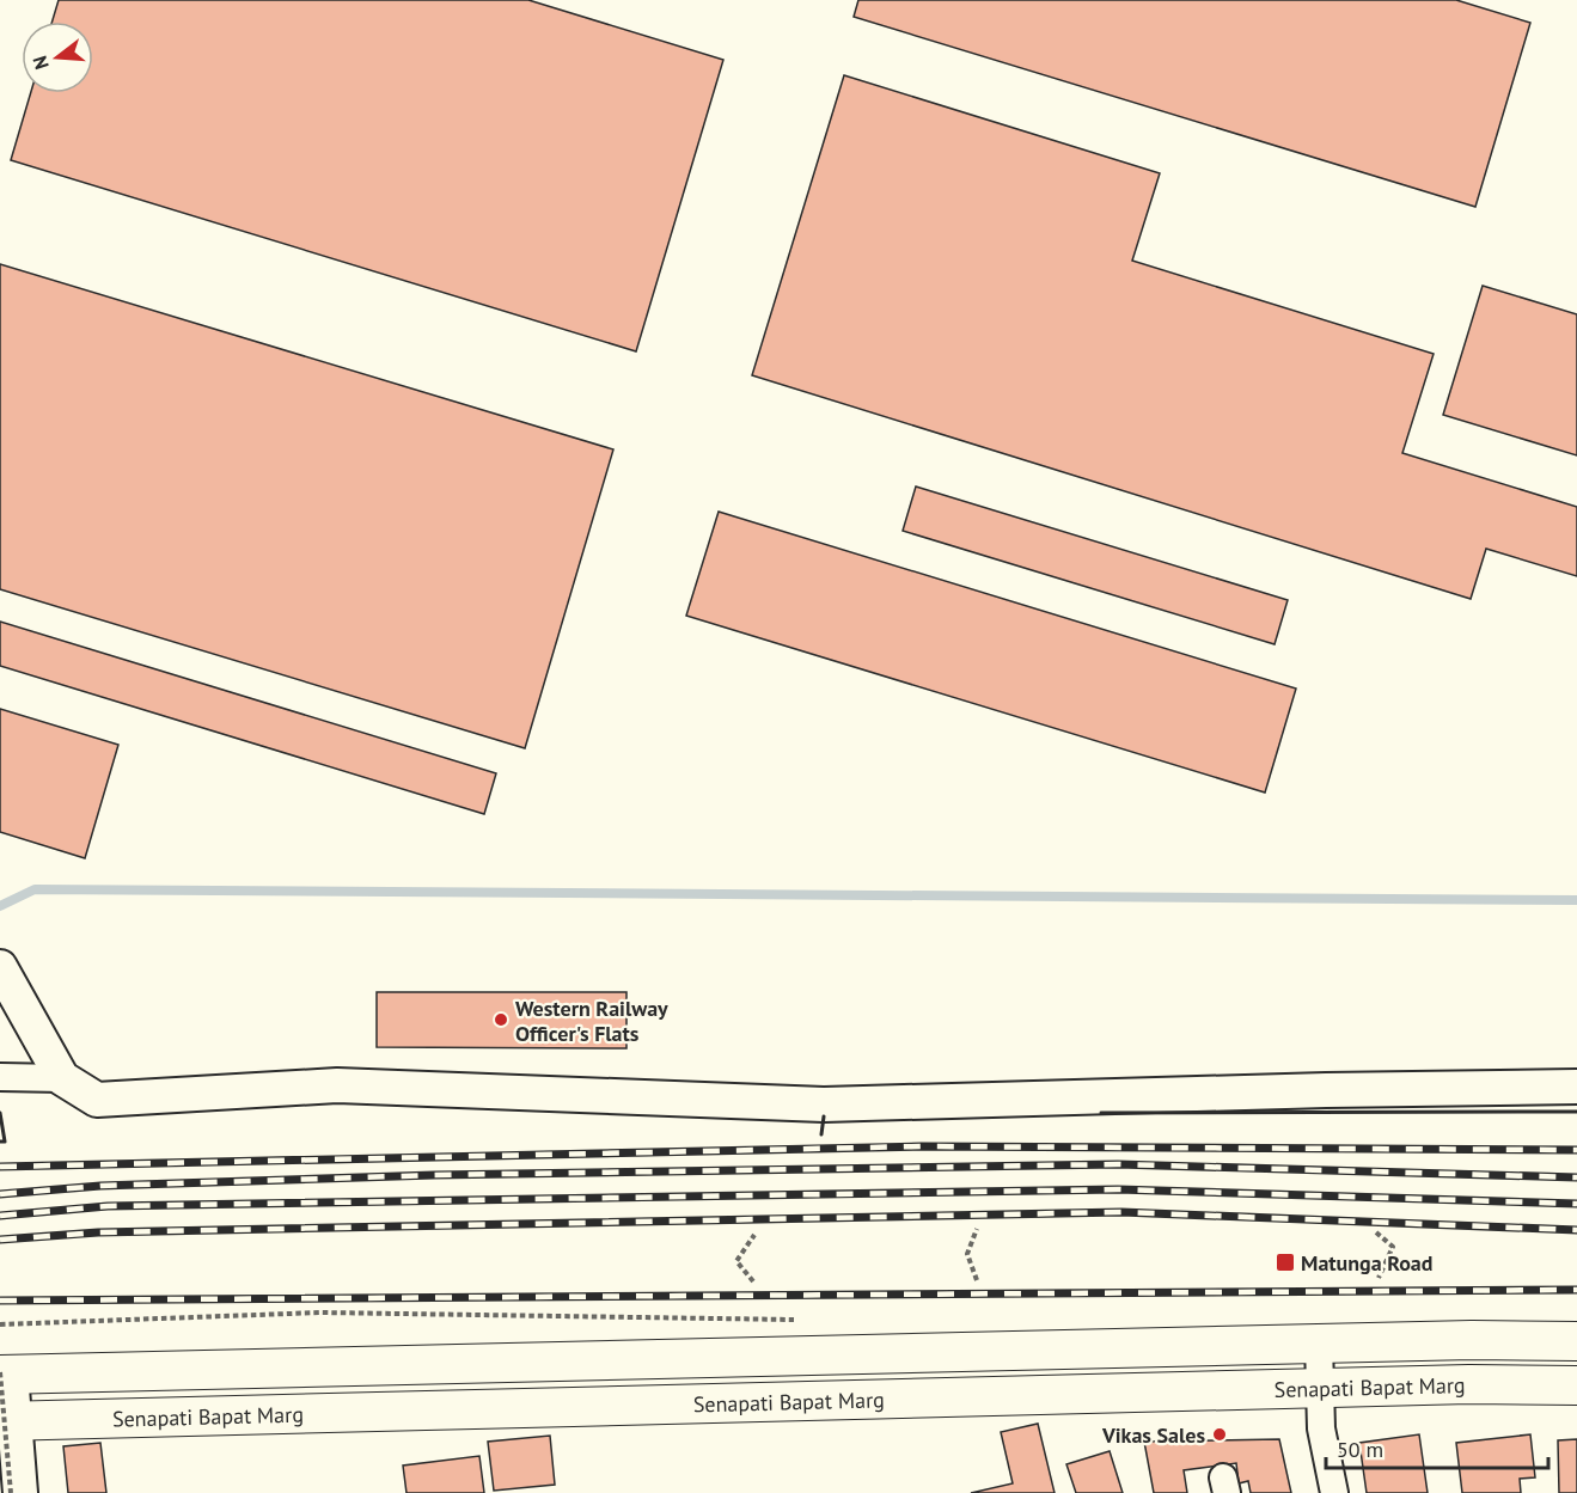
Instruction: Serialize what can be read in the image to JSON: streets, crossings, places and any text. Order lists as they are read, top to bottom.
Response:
{
  "streets": {
    "main road": ["Senapati Bapat Marg"]
  },
  "places": {
    "other": ["Western Railway Officer's Flats", "Vikas Sales"],
    "transit": ["Matunga Road"]
  },
  "scale_bar": "50 m",
  "north": "left"
}
